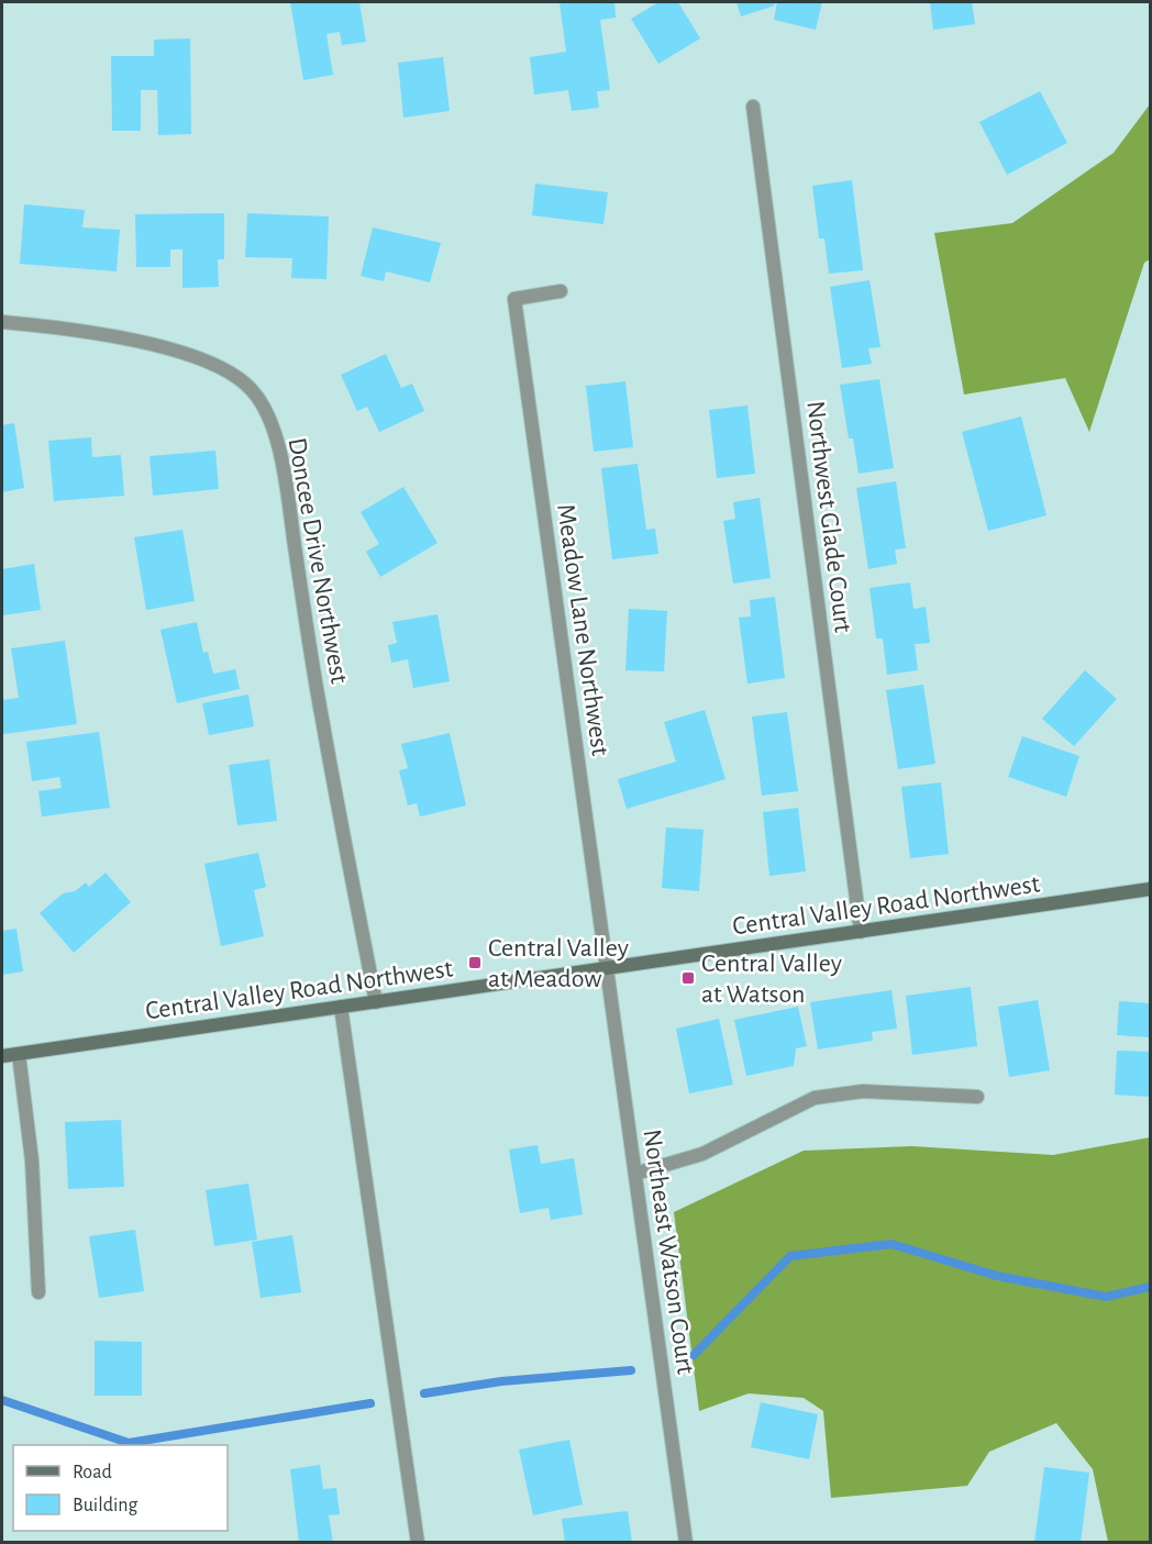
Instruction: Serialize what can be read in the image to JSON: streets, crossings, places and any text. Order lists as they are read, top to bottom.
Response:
{
  "streets": {
    "main road": ["Central Valley Road Northwest"],
    "street": [
      "Northwest Glade Court",
      "Doncee Drive Northwest",
      "Meadow Lane Northwest",
      "Northeast Watson Court"
    ]
  },
  "crossings": [
    ["Northwest Glade Court", "Central Valley Road Northwest"],
    ["Doncee Drive Northwest", "Central Valley Road Northwest"],
    ["Meadow Lane Northwest", "Central Valley Road Northwest"],
    ["Meadow Lane Northwest", "Northeast Watson Court"],
    ["Central Valley Road Northwest", "Northeast Watson Court"]
  ],
  "places": {
    "transit": ["Central Valley at Meadow", "Central Valley at Watson"]
  },
  "legend": ["Road", "Building"]
}
